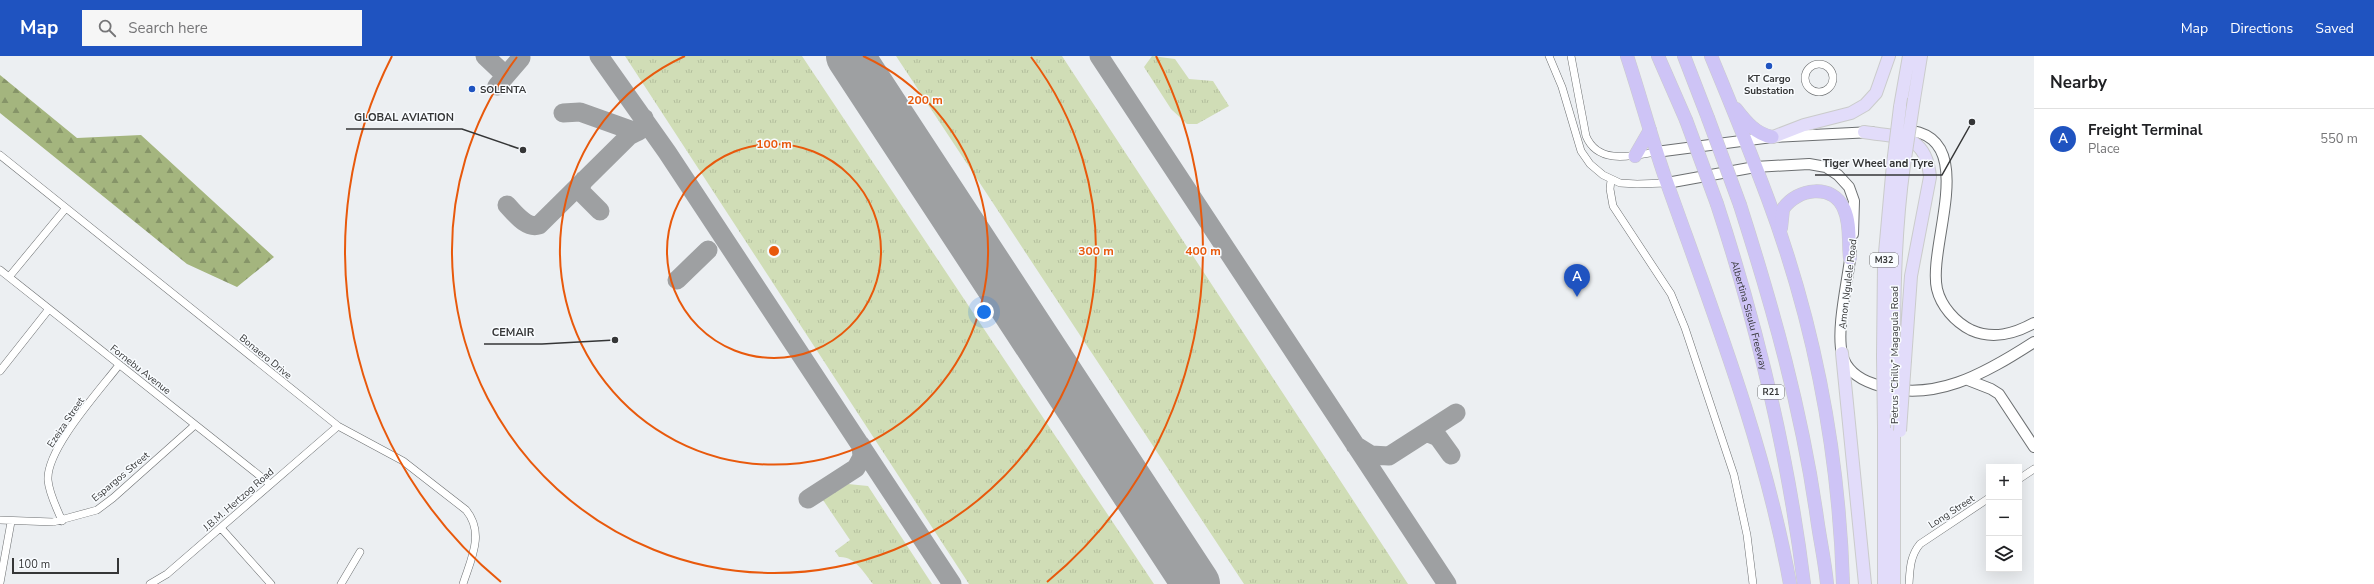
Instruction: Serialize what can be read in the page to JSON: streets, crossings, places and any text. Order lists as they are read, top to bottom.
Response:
{
  "streets": {
    "highway": ["Albertina Sisulu Freeway", "R21"],
    "main road": ["M32", "Amon Ngulele Road", "Petrus “Chilly” Magagula Road"],
    "street": [
      "Bonaero Drive",
      "Fornebu Avenue",
      "Ezeiza Street",
      "Espargos Street",
      "J.B.M. Hertzog Road",
      "Long Street"
    ]
  },
  "crossings": [
    ["Bonaero Drive", "J.B.M. Hertzog Road"],
    ["Fornebu Avenue", "Ezeiza Street"],
    ["Fornebu Avenue", "Espargos Street"],
    ["Fornebu Avenue", "J.B.M. Hertzog Road"],
    ["Ezeiza Street", "Espargos Street"]
  ],
  "places": [
    "KT Cargo Substation",
    "SOLENTA",
    "Tiger Wheel and Tyre",
    "GLOBAL AVIATION",
    "CEMAIR"
  ],
  "scale_bar": "100 m",
  "page": {
    "header": "Map",
    "search": "Search here",
    "nav": ["Map", "Directions", "Saved"],
    "heading": "Nearby",
    "list": [
      {
        "mark": "A",
        "name": "Freight Terminal",
        "note": "Place",
        "value": "550 m"
      }
    ],
    "pins": "A",
    "map_buttons": ["+", "−"],
    "scale": "100 m"
  },
  "rings": [
    "200 m",
    "100 m",
    "300 m",
    "400 m"
  ]
}
